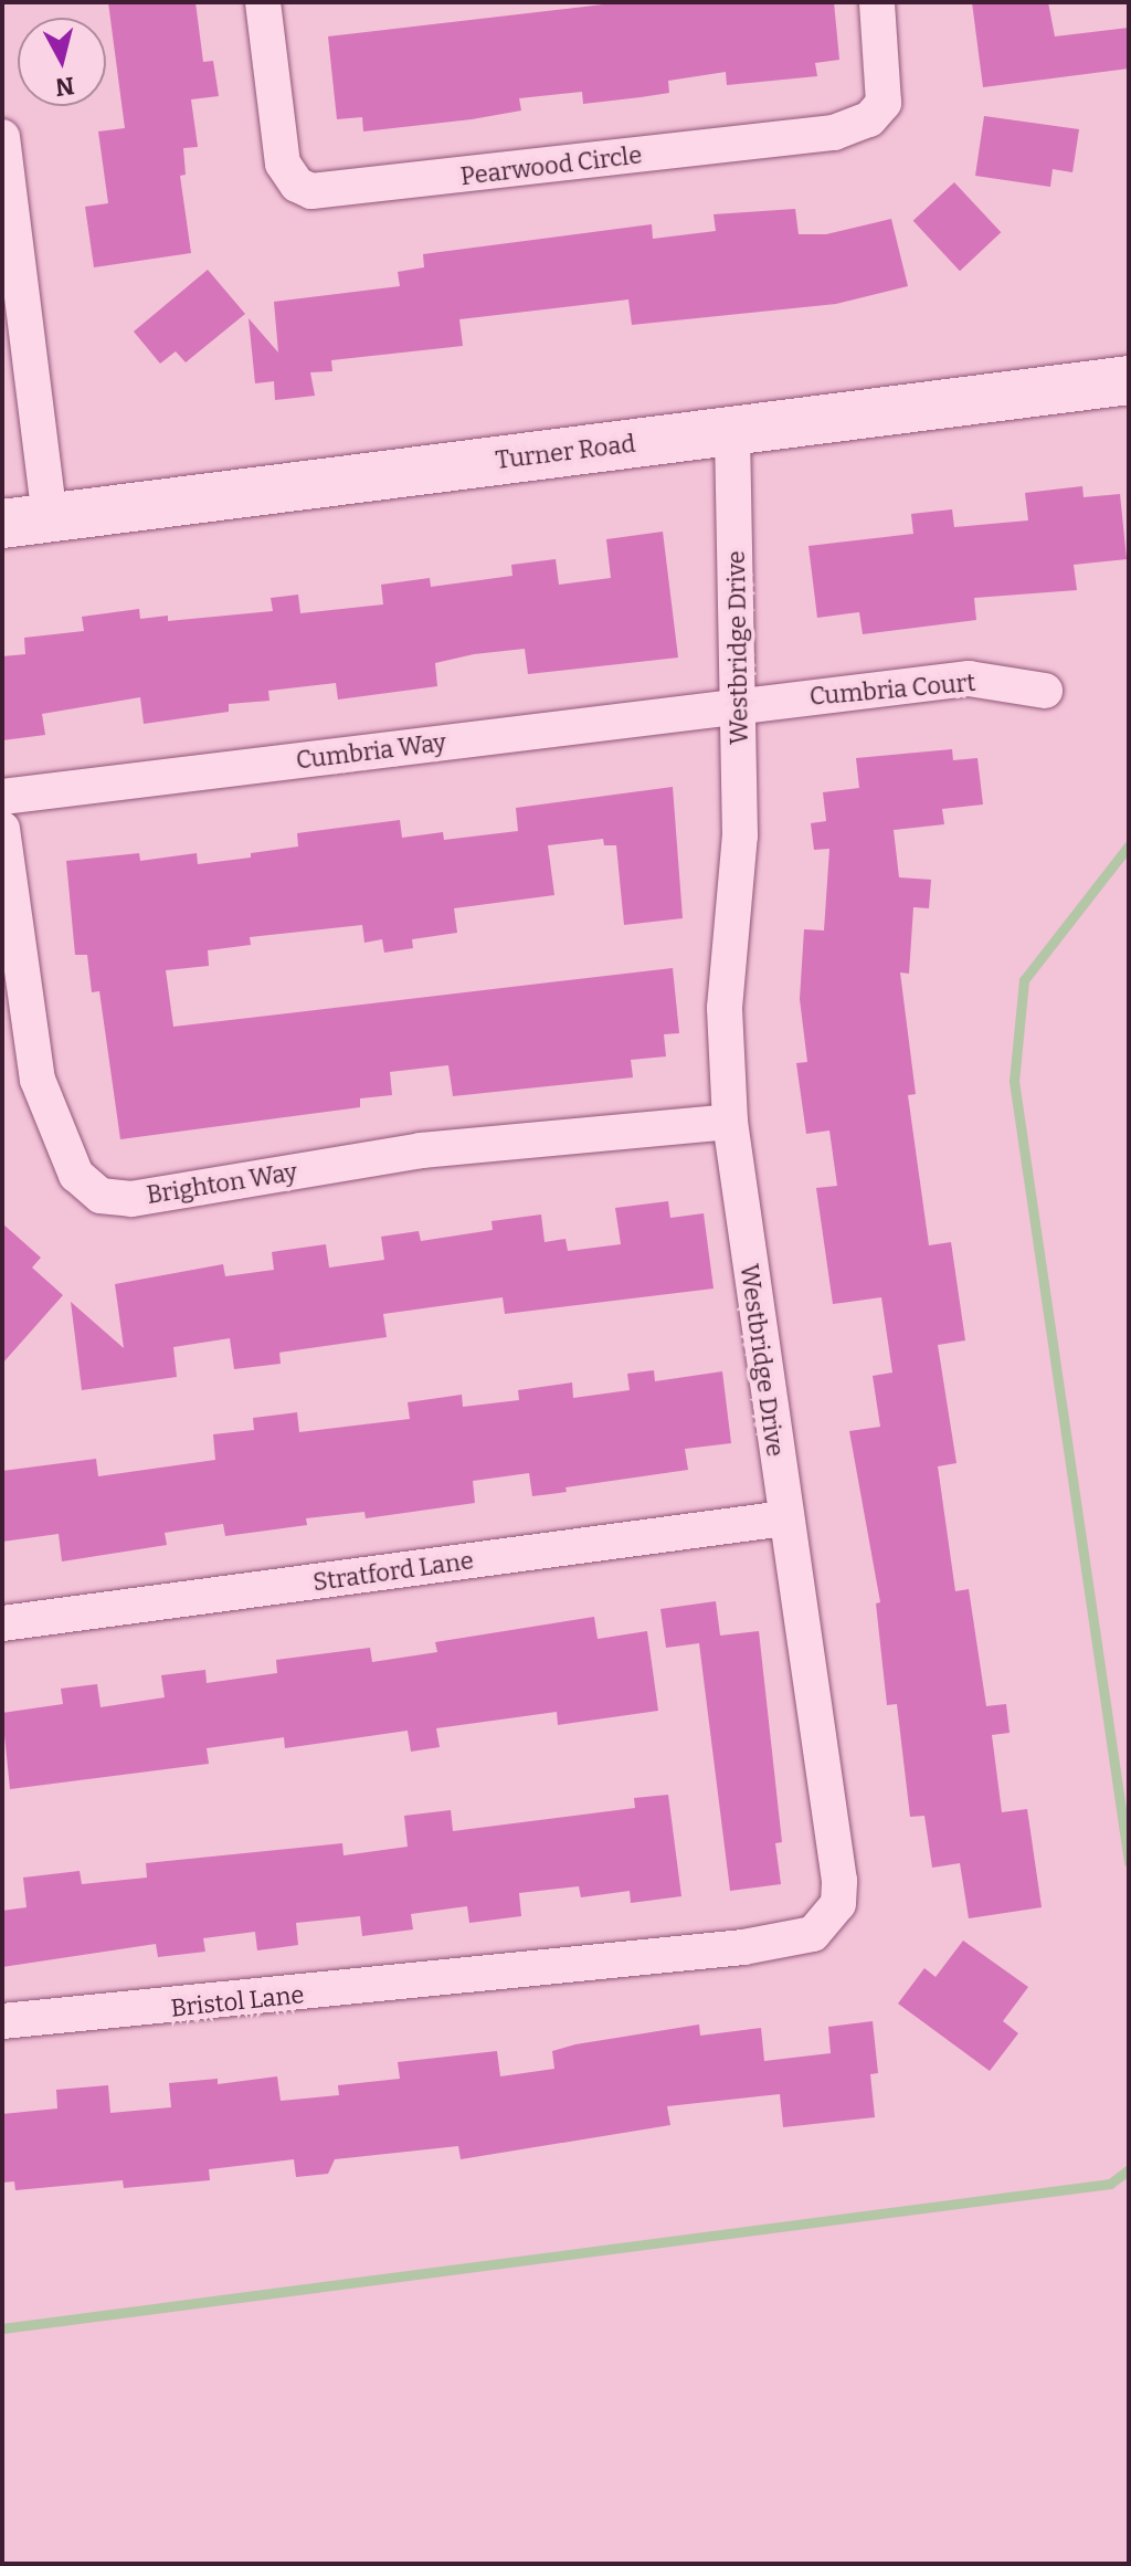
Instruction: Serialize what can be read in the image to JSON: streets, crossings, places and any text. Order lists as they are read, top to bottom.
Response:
{
  "streets": {
    "main road": ["Turner Road"],
    "street": [
      "Pearwood Circle",
      "Westbridge Drive",
      "Cumbria Court",
      "Cumbria Way",
      "Brighton Way",
      "Stratford Lane",
      "Bristol Lane"
    ]
  },
  "crossings": [
    ["Turner Road", "Westbridge Drive"],
    ["Westbridge Drive", "Cumbria Court"],
    ["Westbridge Drive", "Cumbria Way"],
    ["Westbridge Drive", "Brighton Way"],
    ["Westbridge Drive", "Stratford Lane"],
    ["Westbridge Drive", "Bristol Lane"],
    ["Cumbria Court", "Cumbria Way"]
  ],
  "north": "bottom"
}
